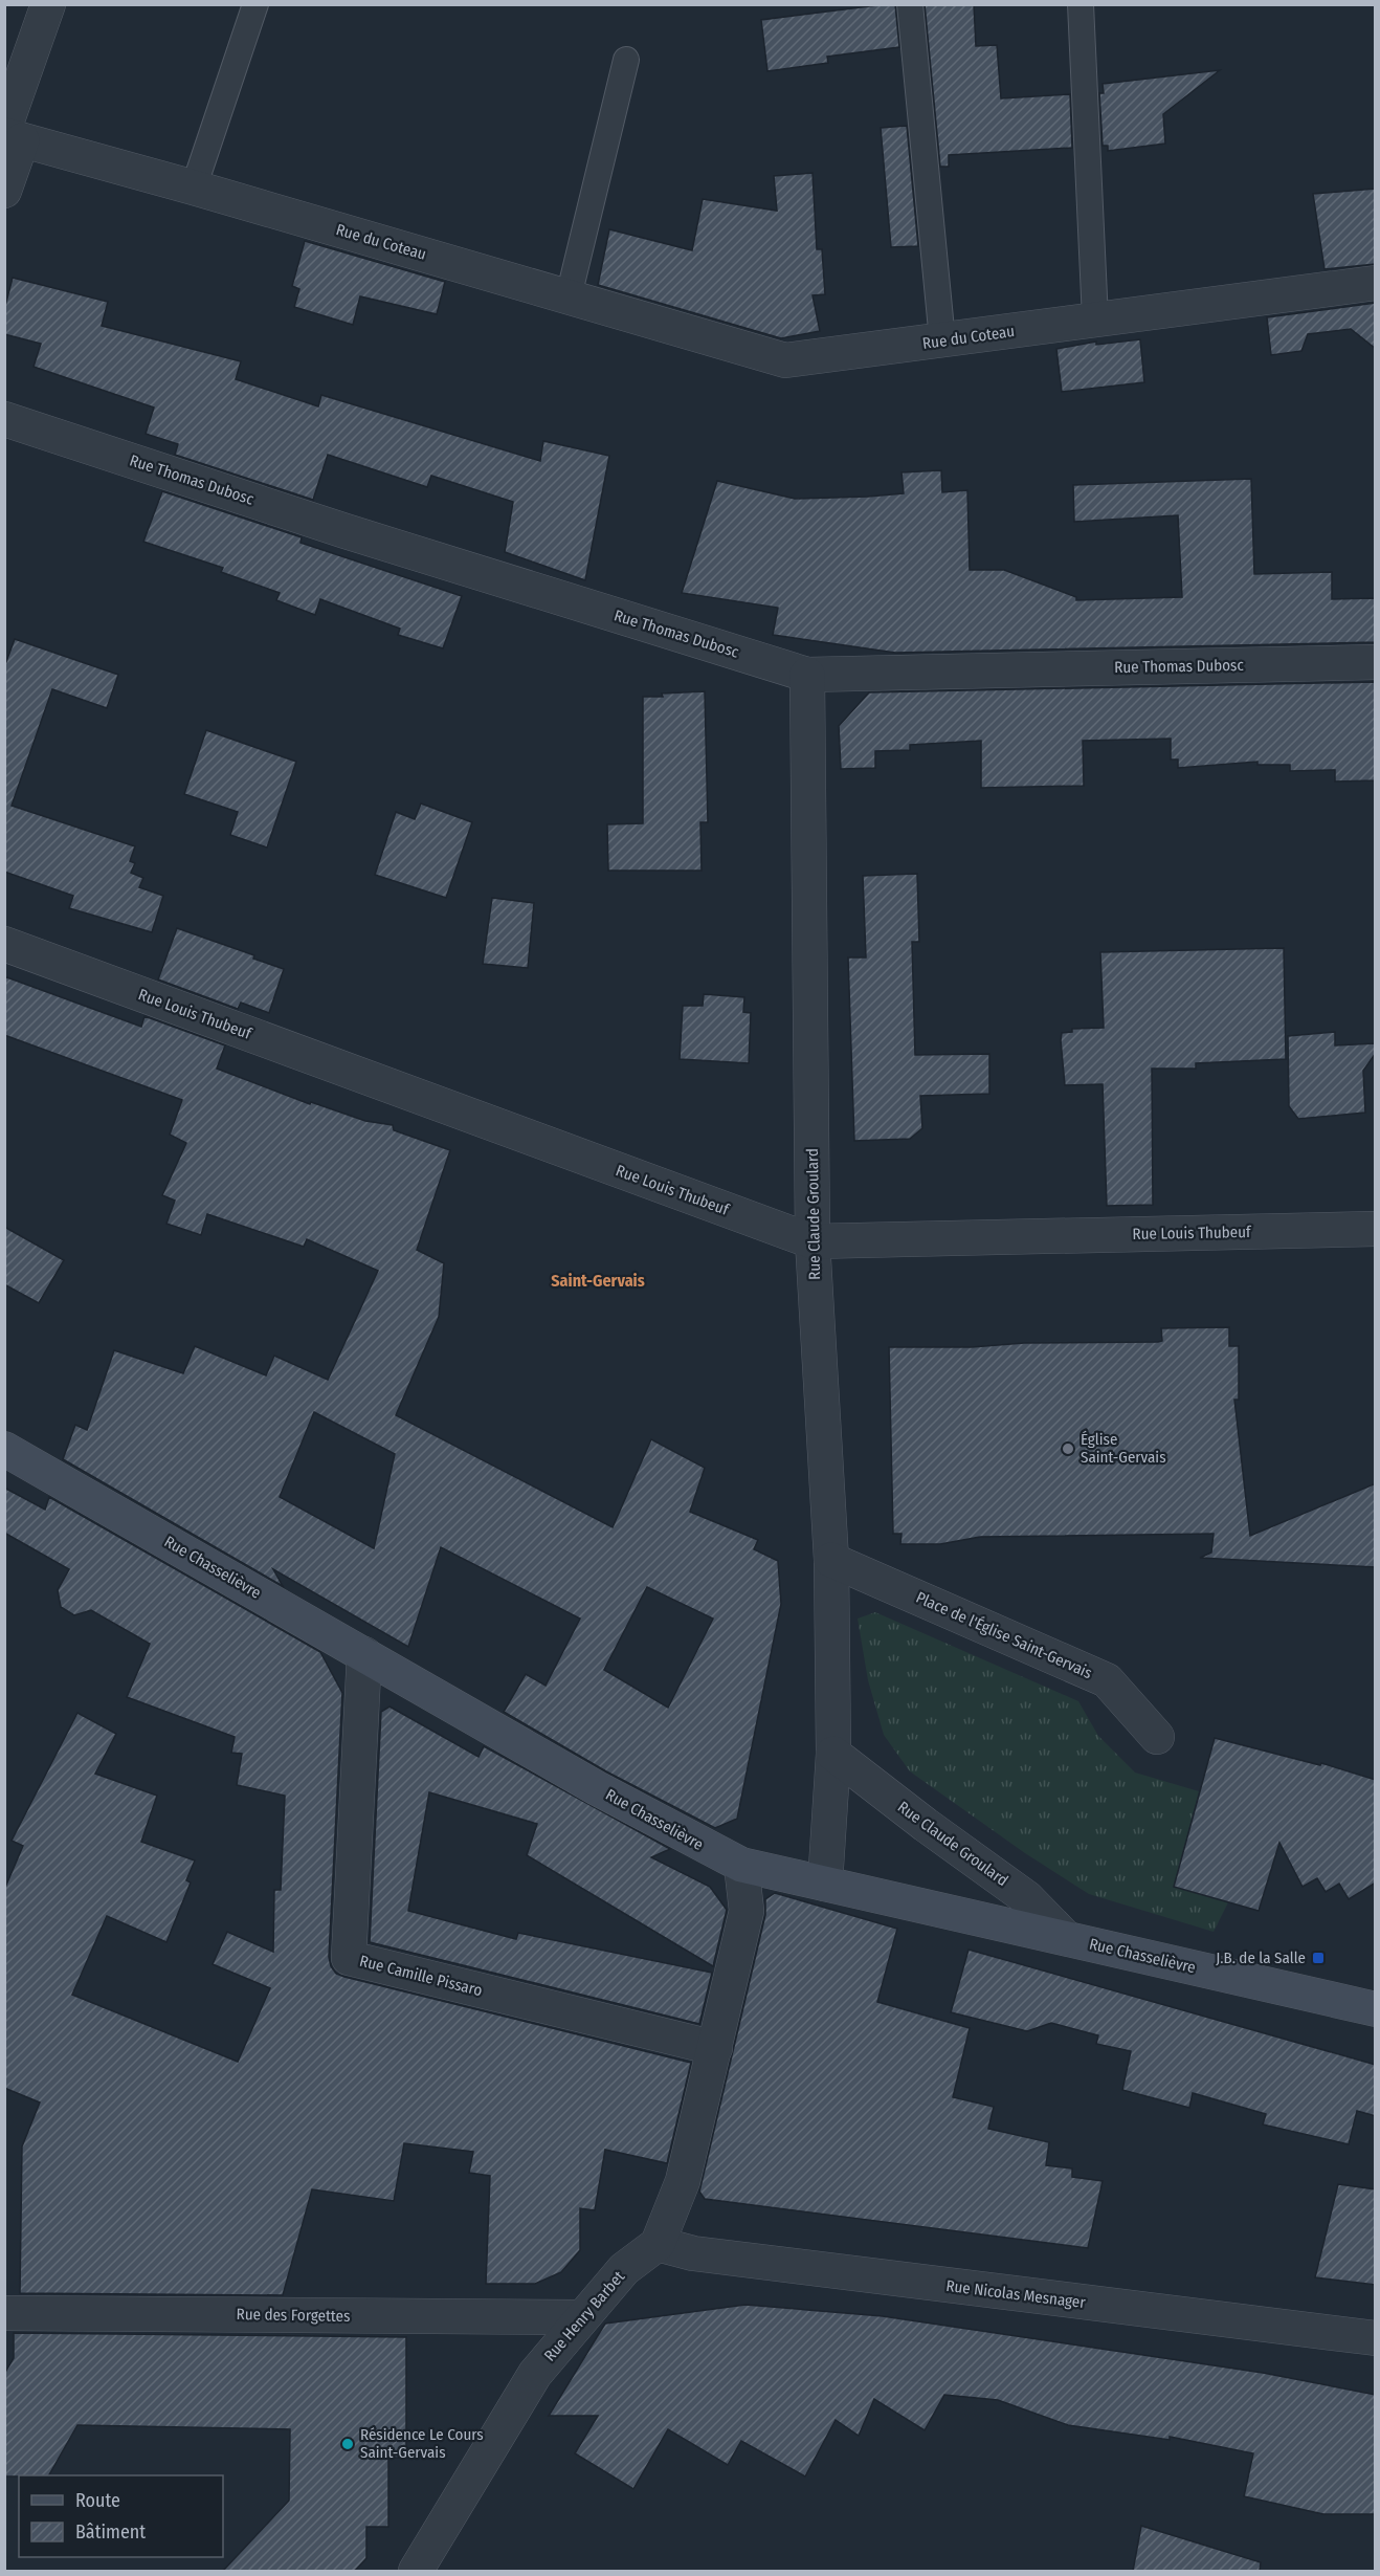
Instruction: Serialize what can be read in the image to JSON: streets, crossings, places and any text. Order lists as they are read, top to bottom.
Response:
{
  "streets": {
    "street": [
      "Rue du Coteau",
      "Rue Thomas Dubosc",
      "Rue Louis Thubeuf",
      "Rue Claude Groulard",
      "Rue Chasselièvre",
      "Place de l'Église Saint-Gervais",
      "Rue Camille Pissaro",
      "Rue Nicolas Mesnager",
      "Rue des Forgettes",
      "Rue Henry Barbet"
    ]
  },
  "crossings": [
    ["Rue Thomas Dubosc", "Rue Claude Groulard"],
    ["Rue Louis Thubeuf", "Rue Claude Groulard"],
    ["Rue Claude Groulard", "Rue Chasselièvre"],
    ["Rue Claude Groulard", "Place de l'Église Saint-Gervais"],
    ["Rue Chasselièvre", "Rue Camille Pissaro"],
    ["Rue Nicolas Mesnager", "Rue Henry Barbet"],
    ["Rue des Forgettes", "Rue Henry Barbet"]
  ],
  "districts": ["Saint-Gervais"],
  "places": {
    "other": ["Église Saint-Gervais", "Résidence Le Cours Saint-Gervais"],
    "transit": ["J.B. de la Salle"]
  },
  "legend": ["Route", "Bâtiment"]
}
